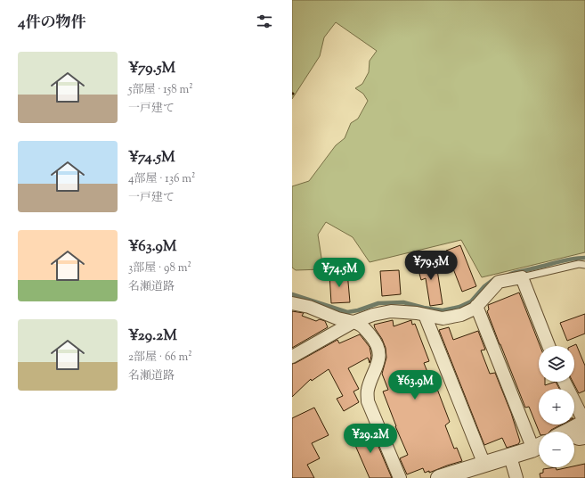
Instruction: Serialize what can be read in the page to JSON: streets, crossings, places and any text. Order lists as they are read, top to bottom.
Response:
{
  "page": {
    "heading": "4件の物件",
    "list": [
      {
        "name": "¥79.5M",
        "note": "5部屋 · 158 m² · 一戸建て"
      },
      {
        "name": "¥74.5M",
        "note": "4部屋 · 136 m² · 一戸建て"
      },
      {
        "name": "¥63.9M",
        "note": "3部屋 · 98 m² · 名瀬道路"
      },
      {
        "name": "¥29.2M",
        "note": "2部屋 · 66 m² · 名瀬道路"
      }
    ],
    "price": [
      "¥79.5M",
      "¥74.5M",
      "¥63.9M",
      "¥29.2M"
    ],
    "map_buttons": ["+", "−"]
  }
}
